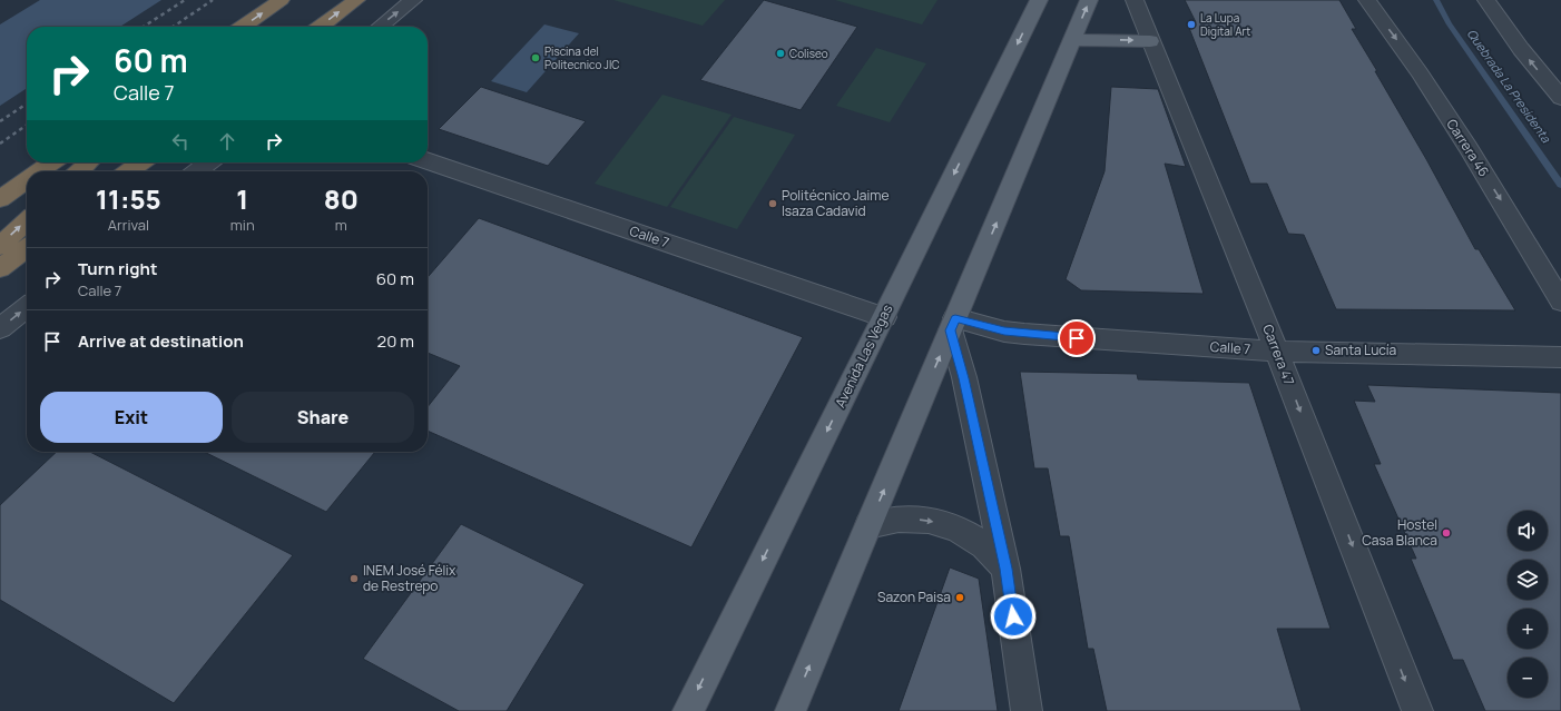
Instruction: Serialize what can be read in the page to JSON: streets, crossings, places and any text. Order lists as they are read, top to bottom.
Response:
{
  "streets": {
    "main road": ["Avenida Las Vegas"],
    "street": ["Carrera 46", "Calle 7", "Carrera 47"]
  },
  "crossings": [
    ["Calle 7", "Carrera 47"],
    ["Calle 7", "Avenida Las Vegas"]
  ],
  "one_way": ["Carrera 47"],
  "water": ["Quebrada La Presidenta"],
  "places": [
    "La Lupa Digital Art",
    "Coliseo",
    "Piscina del Politecnico JIC",
    "Politécnico Jaime Isaza Cadavid",
    "Santa Lucía",
    "Hostel Casa Blanca",
    "INEM José Félix de Restrepo",
    "Sazon Paisa"
  ],
  "page": {
    "turn": ["60 m", "Calle 7"],
    "eta": [
      "11:55",
      "Arrival",
      "1",
      "min",
      "80",
      "m"
    ],
    "list": [
      {
        "name": "Turn right",
        "note": "Calle 7",
        "value": "60 m"
      },
      {
        "name": "Arrive at destination",
        "value": "20 m"
      }
    ],
    "buttons": ["Exit", "Share"],
    "map_buttons": ["+", "−"]
  }
}
